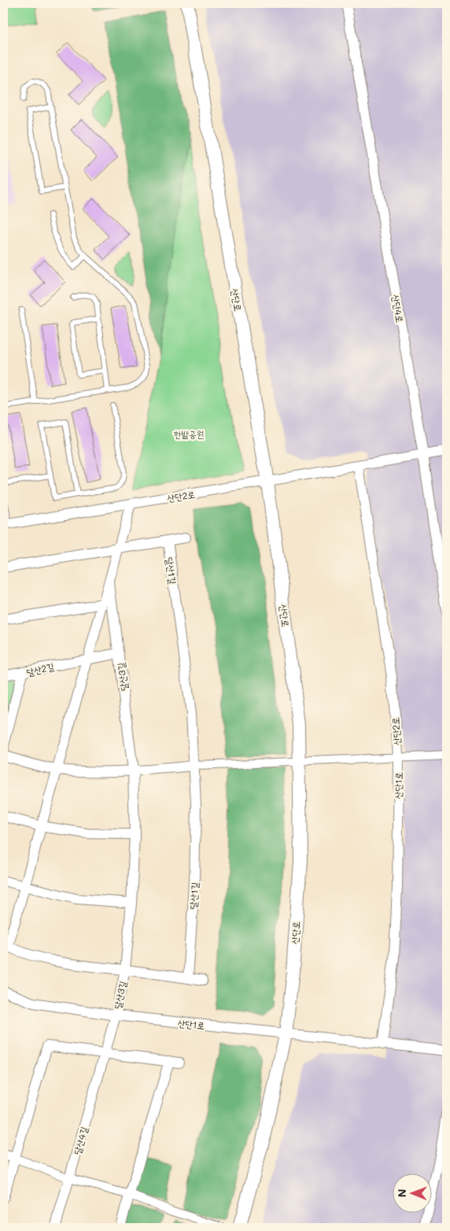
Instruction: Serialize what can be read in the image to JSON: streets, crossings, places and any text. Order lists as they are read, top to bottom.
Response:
{
  "streets": {
    "street": [
      "산단로",
      "산단4로",
      "산단2로",
      "달산1길",
      "달산2길",
      "달산3길",
      "산단1로",
      "달산4길"
    ]
  },
  "crossings": [
    ["산단로", "산단2로"],
    ["산단로", "산단1로"],
    ["산단4로", "산단2로"],
    ["산단2로", "산단1로"],
    ["달산2길", "달산3길"],
    ["달산3길", "산단1로"],
    ["달산3길", "달산4길"]
  ],
  "parks": ["한밭공원"],
  "north": "left"
}
